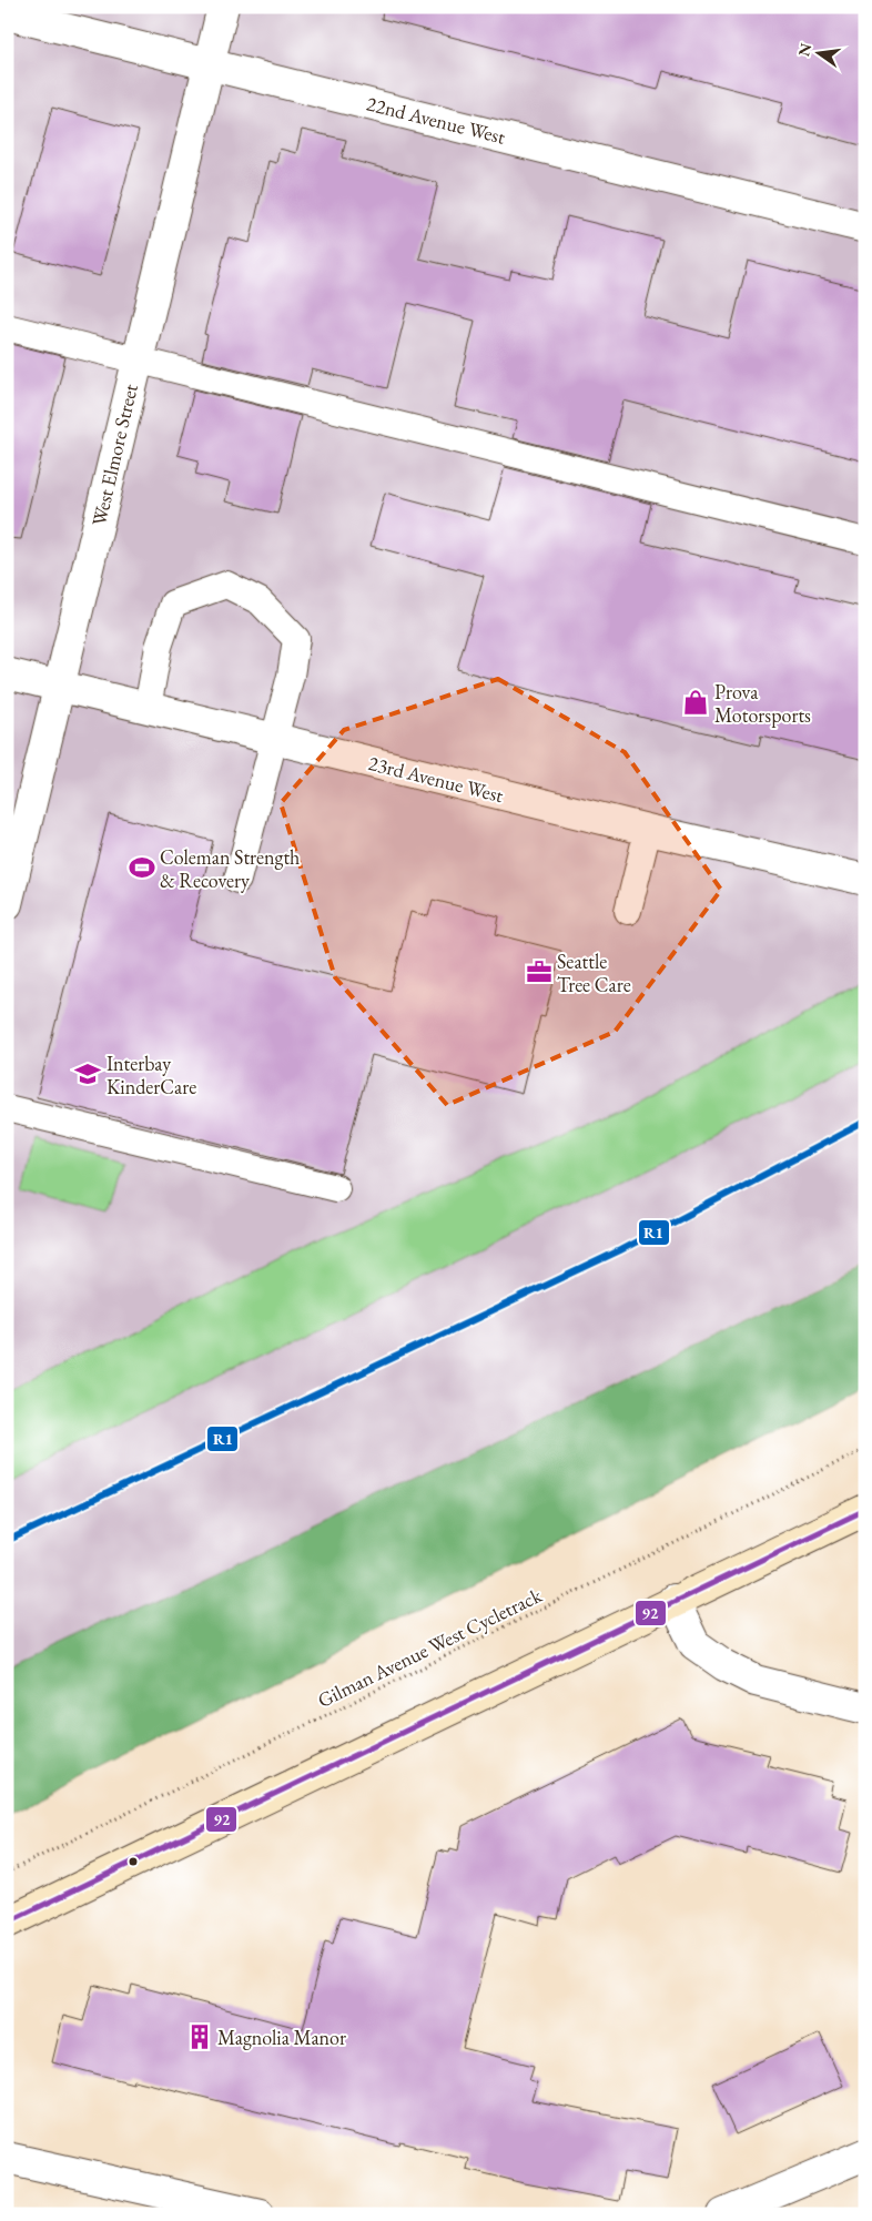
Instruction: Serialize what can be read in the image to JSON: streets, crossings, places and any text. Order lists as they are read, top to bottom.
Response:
{
  "streets": {
    "street": ["22nd Avenue West", "West Elmore Street", "23rd Avenue West"],
    "path": ["Gilman Avenue West Cycletrack"]
  },
  "crossings": [
    ["22nd Avenue West", "West Elmore Street"],
    ["West Elmore Street", "23rd Avenue West"]
  ],
  "places": {
    "shop": ["Prova Motorsports"],
    "sports": ["Coleman Strength & Recovery"],
    "office": ["Seattle Tree Care"],
    "school or university": ["Interbay KinderCare"],
    "building": ["Magnolia Manor"]
  },
  "lines": ["transit line R1", "transit line 92"],
  "north": "left"
}
